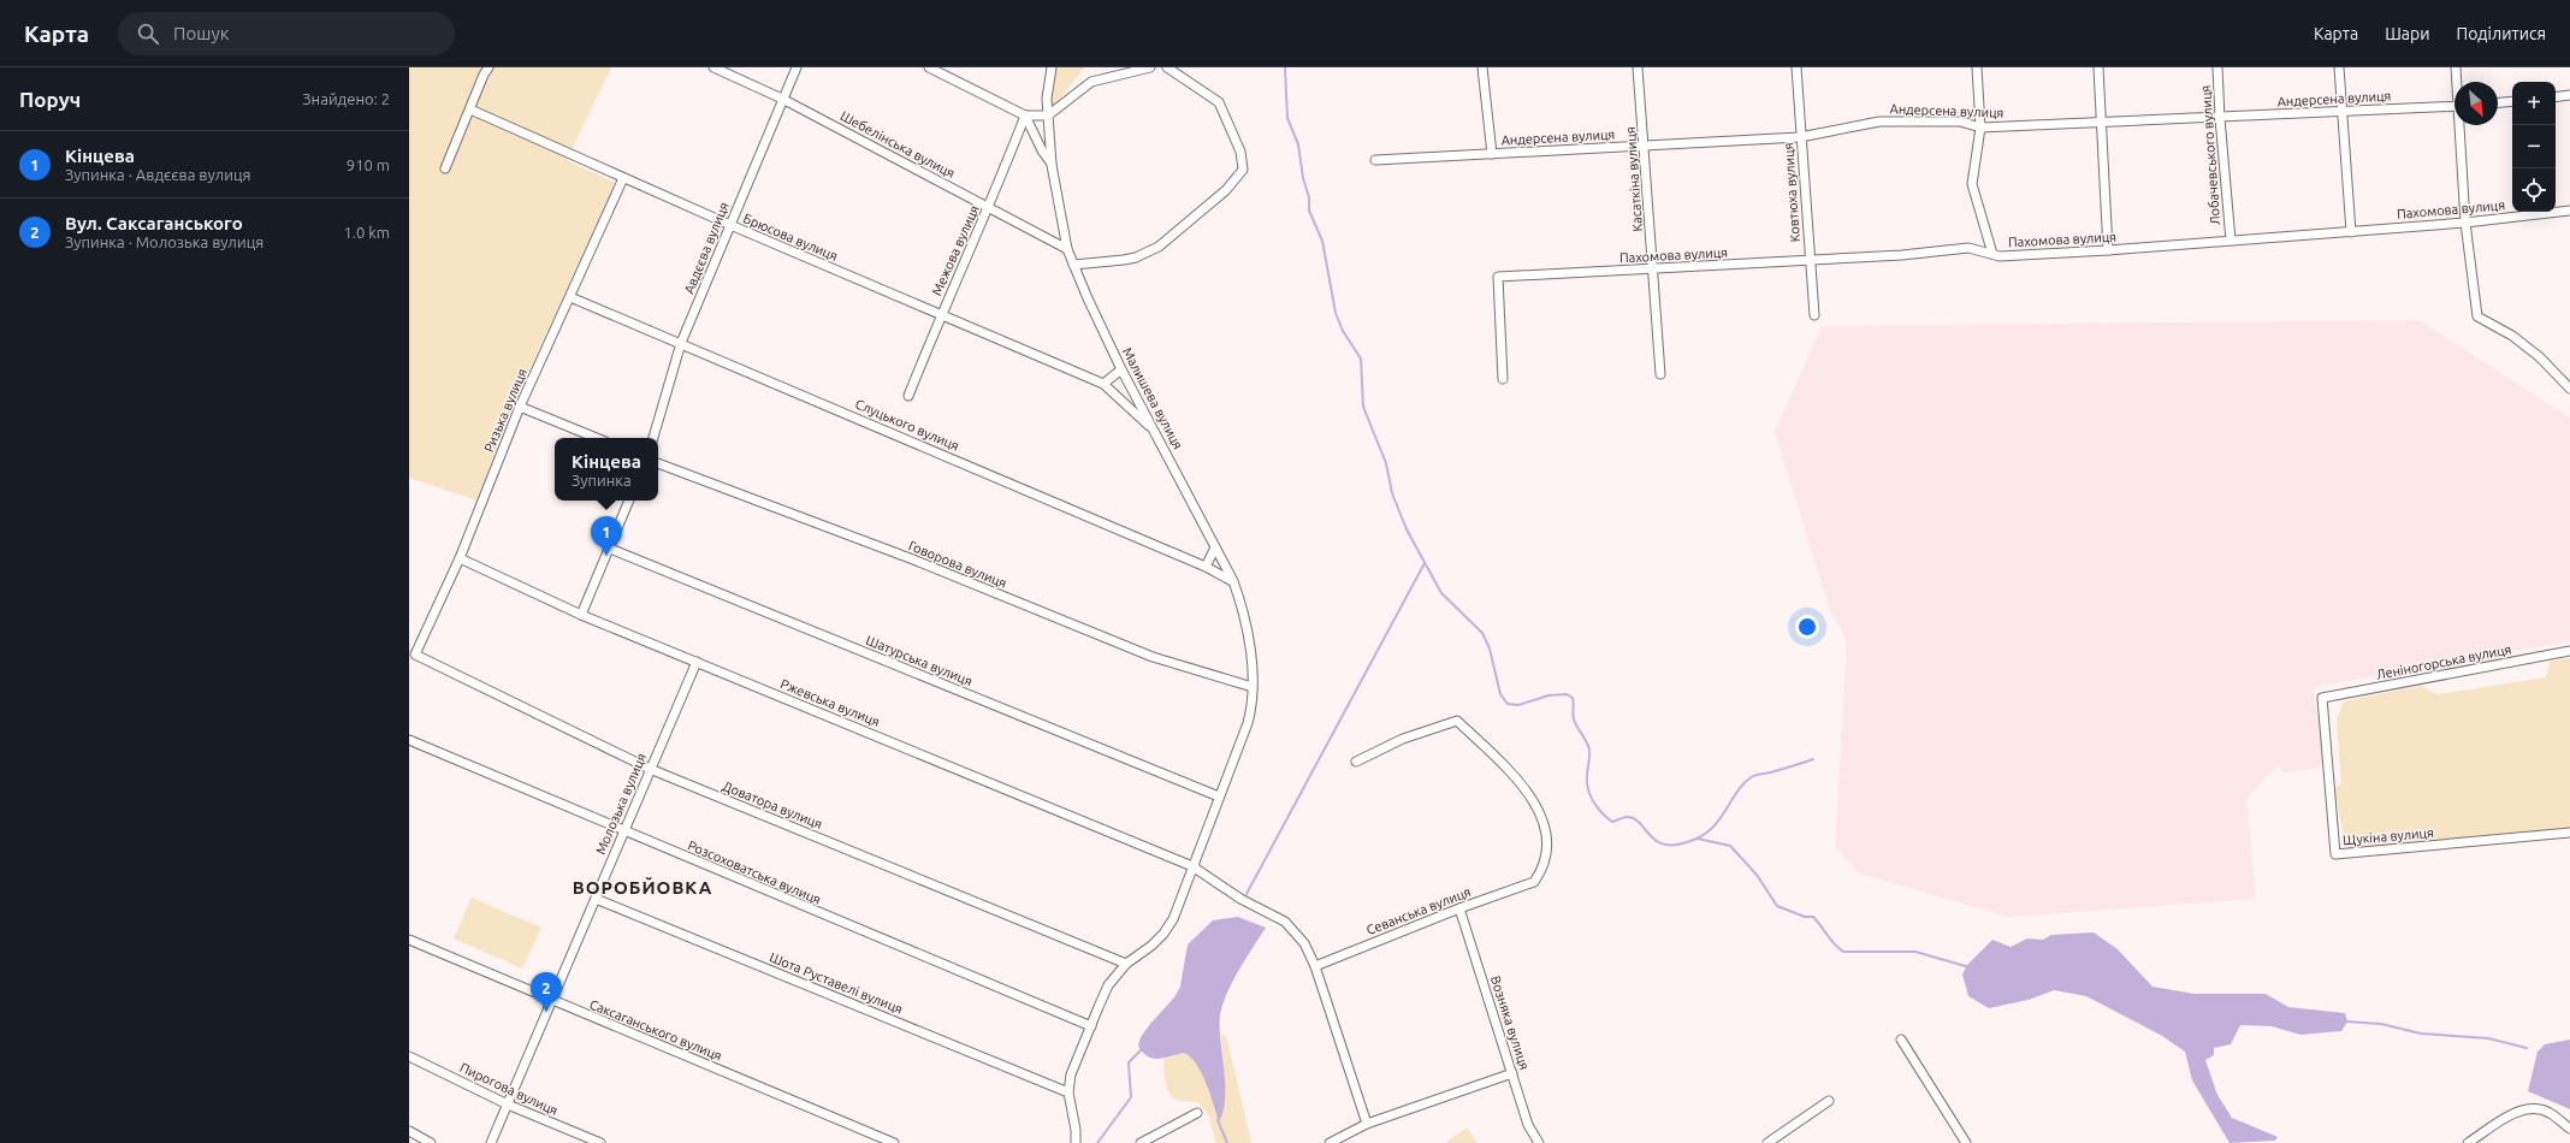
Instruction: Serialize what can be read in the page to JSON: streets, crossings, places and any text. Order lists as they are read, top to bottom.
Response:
{
  "streets": {
    "street": [
      "Андерсена вулиця",
      "Шебелінська вулиця",
      "Лобачевського вулиця",
      "Касаткіна вулиця",
      "Ковтюха вулиця",
      "Пахомова вулиця",
      "Брюсова вулиця",
      "Авдєєва вулиця",
      "Межова вулиця",
      "Малишева вулиця",
      "Ризька вулиця",
      "Слуцького вулиця",
      "Говорова вулиця",
      "Шатурська вулиця",
      "Леніногорська вулиця",
      "Ржевська вулиця",
      "Молозька вулиця",
      "Доватора вулиця",
      "Щукіна вулиця",
      "Розсоховатська вулиця",
      "Севанська вулиця",
      "Шота Руставелі вулиця",
      "Возняка вулиця",
      "Саксаганського вулиця",
      "Пирогова вулиця"
    ]
  },
  "crossings": [
    ["Андерсена вулиця", "Лобачевського вулиця"],
    ["Андерсена вулиця", "Касаткіна вулиця"],
    ["Андерсена вулиця", "Ковтюха вулиця"],
    ["Шебелінська вулиця", "Авдєєва вулиця"],
    ["Шебелінська вулиця", "Межова вулиця"],
    ["Шебелінська вулиця", "Малишева вулиця"],
    ["Лобачевського вулиця", "Пахомова вулиця"],
    ["Касаткіна вулиця", "Пахомова вулиця"],
    ["Ковтюха вулиця", "Пахомова вулиця"],
    ["Брюсова вулиця", "Авдєєва вулиця"],
    ["Брюсова вулиця", "Межова вулиця"],
    ["Брюсова вулиця", "Малишева вулиця"],
    ["Брюсова вулиця", "Ризька вулиця"],
    ["Авдєєва вулиця", "Слуцького вулиця"],
    ["Малишева вулиця", "Слуцького вулиця"],
    ["Малишева вулиця", "Говорова вулиця"],
    ["Малишева вулиця", "Шатурська вулиця"],
    ["Малишева вулиця", "Ржевська вулиця"],
    ["Малишева вулиця", "Доватора вулиця"],
    ["Малишева вулиця", "Розсоховатська вулиця"],
    ["Малишева вулиця", "Шота Руставелі вулиця"],
    ["Ризька вулиця", "Слуцького вулиця"],
    ["Ризька вулиця", "Ржевська вулиця"],
    ["Ризька вулиця", "Доватора вулиця"],
    ["Леніногорська вулиця", "Щукіна вулиця"],
    ["Ржевська вулиця", "Молозька вулиця"],
    ["Молозька вулиця", "Доватора вулиця"],
    ["Молозька вулиця", "Розсоховатська вулиця"],
    ["Молозька вулиця", "Шота Руставелі вулиця"],
    ["Молозька вулиця", "Саксаганського вулиця"],
    ["Молозька вулиця", "Пирогова вулиця"],
    ["Севанська вулиця", "Возняка вулиця"]
  ],
  "districts": ["ВОРОБЙОВКА"],
  "north": "bottom right",
  "page": {
    "header": "Карта",
    "search": "Пошук",
    "nav": ["Карта", "Шари", "Поділитися"],
    "heading": ["Поруч", "Знайдено: 2"],
    "map_buttons": ["+", "−"],
    "list": [
      {
        "mark": "1",
        "name": "Кінцева",
        "note": "Зупинка · Авдєєва вулиця",
        "value": "910 m"
      },
      {
        "mark": "2",
        "name": "Вул. Саксаганського",
        "note": "Зупинка · Молозька вулиця",
        "value": "1.0 km"
      }
    ],
    "popup": ["Кінцева", "Зупинка"],
    "pins": ["1", "2"]
  }
}
